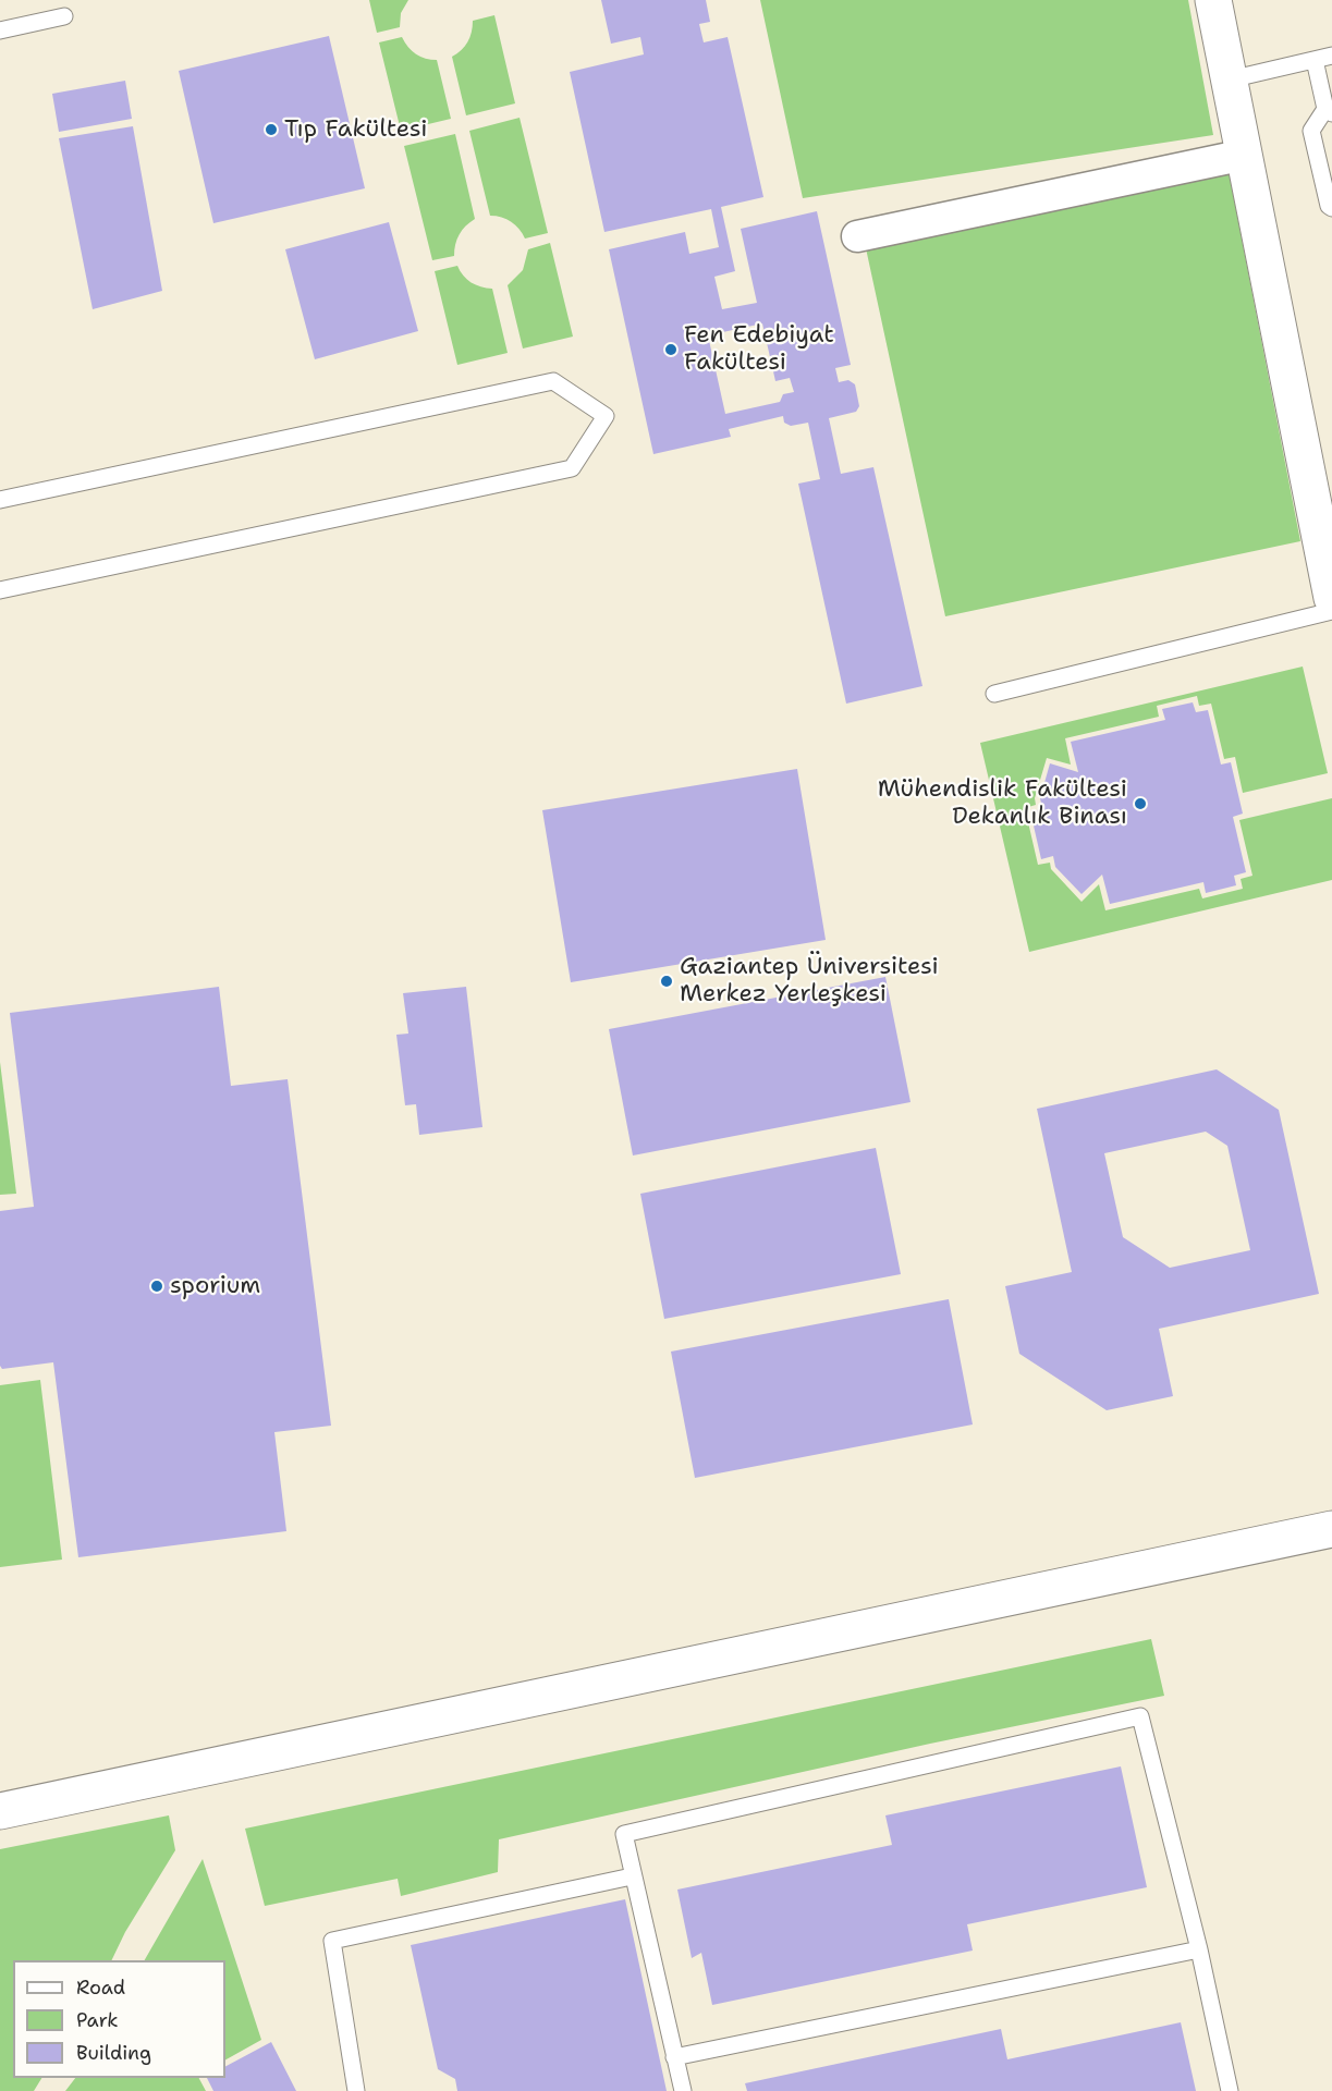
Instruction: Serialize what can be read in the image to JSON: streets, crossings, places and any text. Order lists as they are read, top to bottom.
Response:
{
  "places": [
    "Tıp Fakültesi",
    "Fen Edebiyat Fakültesi",
    "Mühendislik Fakültesi Dekanlık Binası",
    "Gaziantep Üniversitesi Merkez Yerleşkesi",
    "sporium"
  ],
  "legend": ["Road", "Park", "Building"]
}
